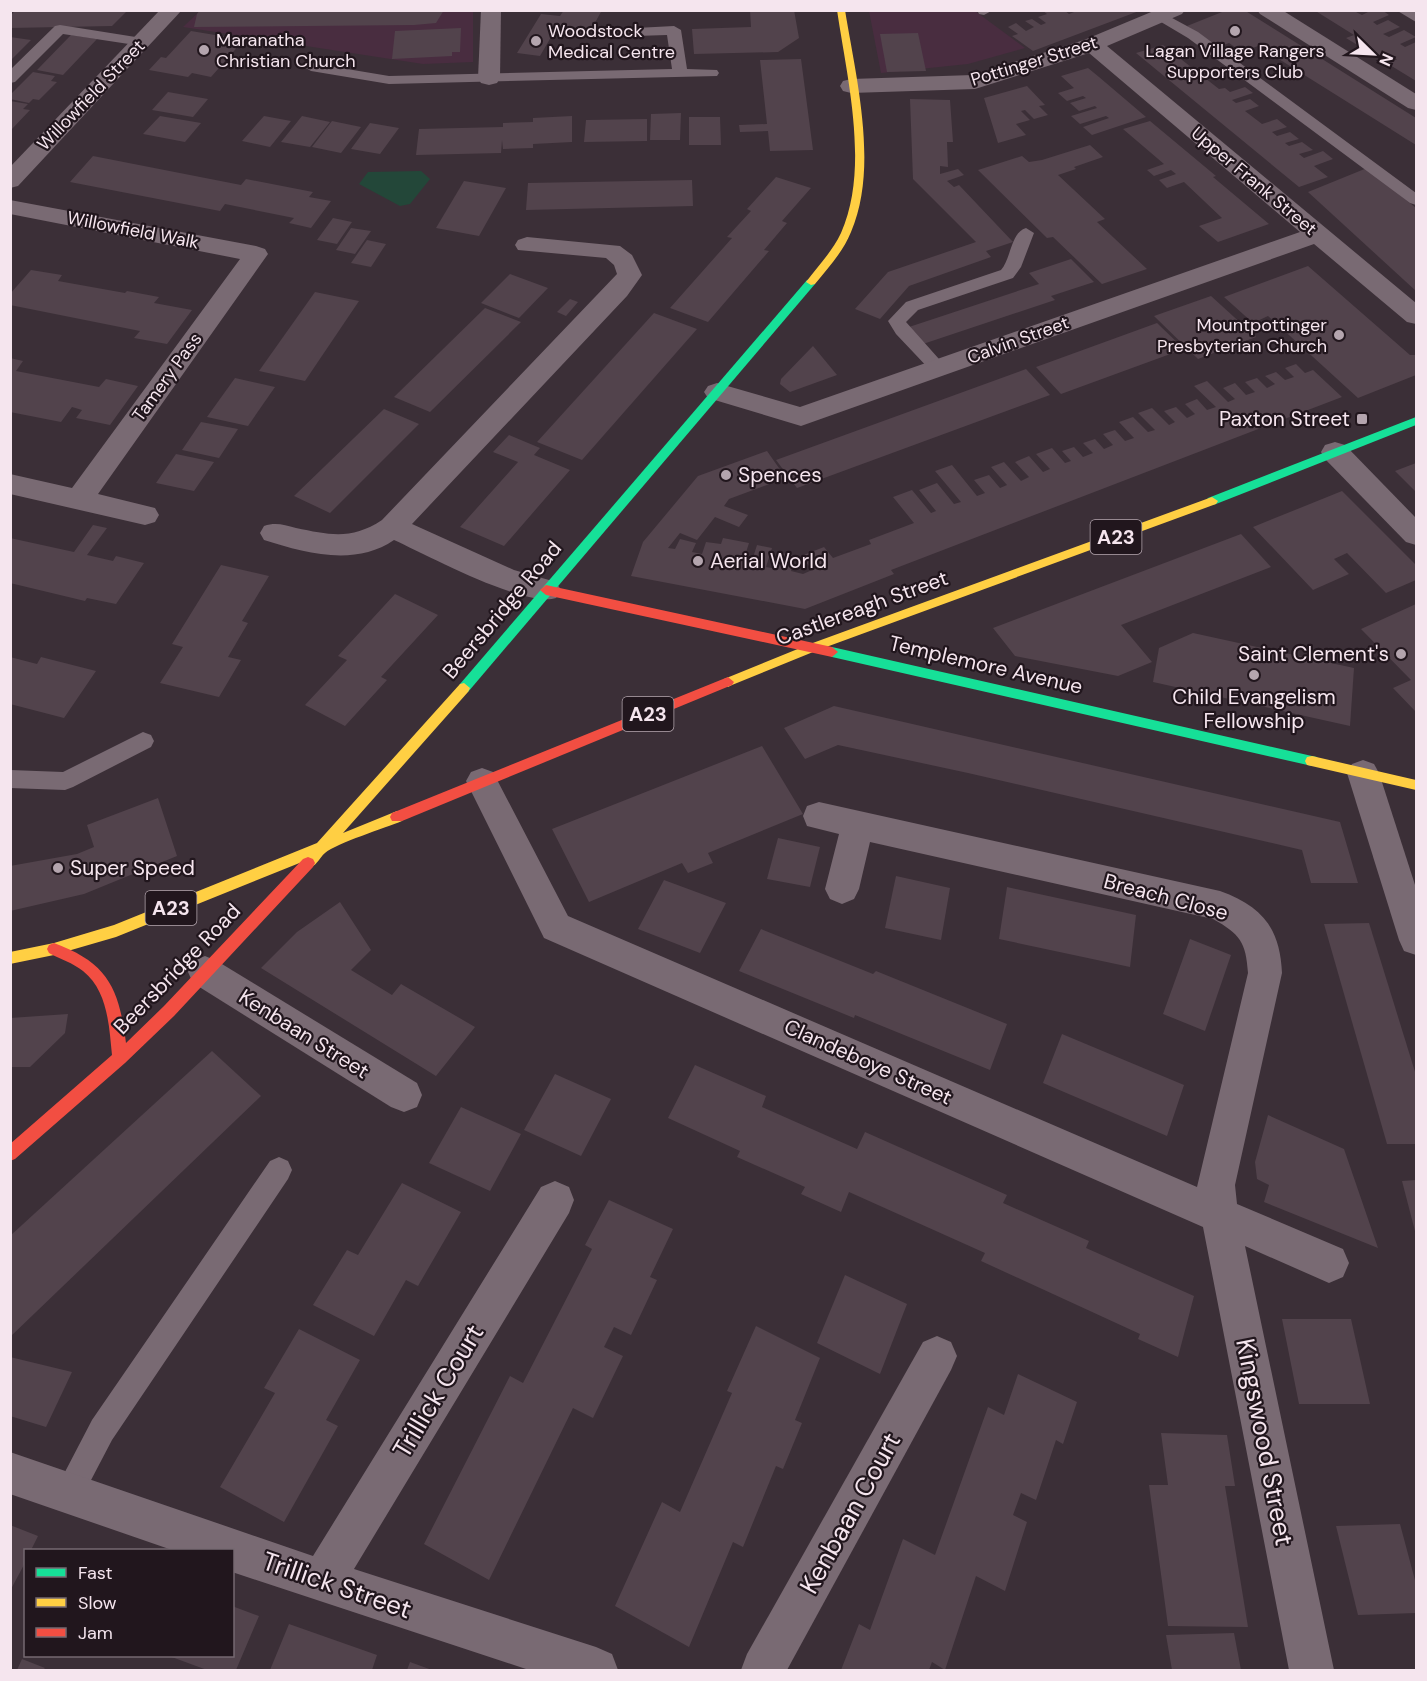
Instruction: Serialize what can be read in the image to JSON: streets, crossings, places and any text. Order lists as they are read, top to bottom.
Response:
{
  "streets": {
    "main road": [
      "A23",
      "Castlereagh Street",
      "Beersbridge Road",
      "Templemore Avenue"
    ],
    "street": [
      "Pottinger Street",
      "Willowfield Street",
      "Upper Frank Street",
      "Willowfield Walk",
      "Calvin Street",
      "Tamery Pass",
      "Breach Close",
      "Kenbaan Street",
      "Clandeboye Street",
      "Trillick Court",
      "Kingswood Street",
      "Kenbaan Court",
      "Trillick Street"
    ]
  },
  "crossings": [
    ["Pottinger Street", "Upper Frank Street"],
    ["Pottinger Street", "Beersbridge Road"],
    ["Upper Frank Street", "Calvin Street"],
    ["Willowfield Walk", "Tamery Pass"],
    ["Calvin Street", "Beersbridge Road"],
    ["A23", "Castlereagh Street"],
    ["A23", "Beersbridge Road"],
    ["Castlereagh Street", "Beersbridge Road"],
    ["Castlereagh Street", "Templemore Avenue"],
    ["Castlereagh Street", "Clandeboye Street"],
    ["Beersbridge Road", "Templemore Avenue"],
    ["Beersbridge Road", "Kenbaan Street"],
    ["Breach Close", "Clandeboye Street"],
    ["Breach Close", "Kingswood Street"],
    ["Clandeboye Street", "Kingswood Street"],
    ["Trillick Court", "Trillick Street"]
  ],
  "places": {
    "other": [
      "Lagan Village Rangers Supporters Club",
      "Woodstock Medical Centre",
      "Maranatha Christian Church",
      "Mountpottinger Presbyterian Church",
      "Spences",
      "Aerial World",
      "Saint Clement's",
      "Child Evangelism Fellowship",
      "Super Speed"
    ],
    "transit": ["Paxton Street"]
  },
  "legend": ["Fast", "Slow", "Jam"],
  "north": "bottom right"
}
